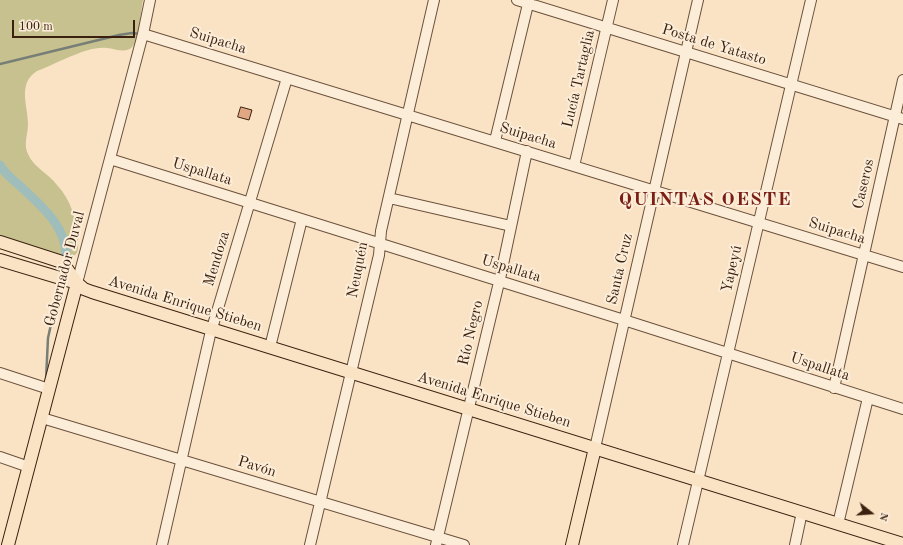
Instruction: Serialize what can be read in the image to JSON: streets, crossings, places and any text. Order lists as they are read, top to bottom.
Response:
{
  "streets": {
    "main road": ["Gobernador Duval", "Santa Cruz", "Avenida Enrique Stieben"],
    "street": [
      "Suipacha",
      "Posta de Yatasto",
      "Lucía Tartaglia",
      "Uspallata",
      "Caseros",
      "Mendoza",
      "Yapeyú",
      "Neuquén",
      "Río Negro",
      "Pavón"
    ]
  },
  "crossings": [
    ["Suipacha", "Lucía Tartaglia"],
    ["Suipacha", "Caseros"],
    ["Suipacha", "Mendoza"],
    ["Suipacha", "Gobernador Duval"],
    ["Suipacha", "Santa Cruz"],
    ["Suipacha", "Yapeyú"],
    ["Suipacha", "Neuquén"],
    ["Suipacha", "Río Negro"],
    ["Posta de Yatasto", "Lucía Tartaglia"],
    ["Posta de Yatasto", "Caseros"],
    ["Posta de Yatasto", "Santa Cruz"],
    ["Posta de Yatasto", "Yapeyú"],
    ["Uspallata", "Caseros"],
    ["Uspallata", "Mendoza"],
    ["Uspallata", "Gobernador Duval"],
    ["Uspallata", "Santa Cruz"],
    ["Uspallata", "Yapeyú"],
    ["Uspallata", "Neuquén"],
    ["Uspallata", "Río Negro"],
    ["Mendoza", "Avenida Enrique Stieben"],
    ["Mendoza", "Pavón"],
    ["Gobernador Duval", "Avenida Enrique Stieben"],
    ["Gobernador Duval", "Pavón"],
    ["Santa Cruz", "Avenida Enrique Stieben"],
    ["Yapeyú", "Avenida Enrique Stieben"],
    ["Neuquén", "Avenida Enrique Stieben"],
    ["Neuquén", "Pavón"],
    ["Avenida Enrique Stieben", "Río Negro"],
    ["Río Negro", "Pavón"]
  ],
  "districts": ["QUINTAS OESTE"],
  "scale_bar": "100 m",
  "north": "right"
}
